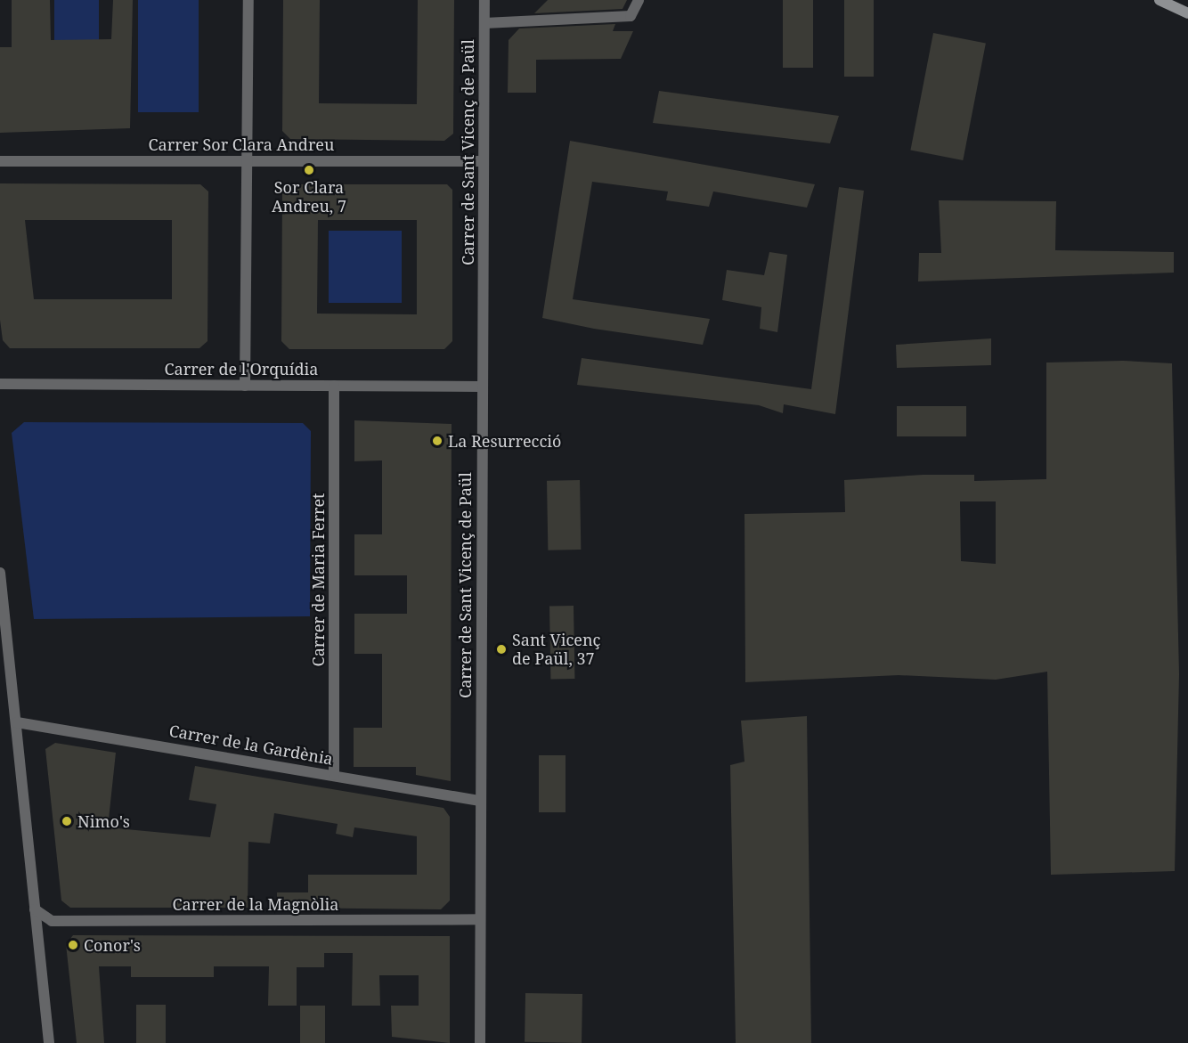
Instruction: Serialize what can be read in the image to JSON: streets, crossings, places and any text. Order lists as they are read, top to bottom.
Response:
{
  "streets": {
    "street": [
      "Carrer Sor Clara Andreu",
      "Carrer de Sant Vicenç de Paül",
      "Carrer de l'Orquídia",
      "Carrer de Maria Ferret",
      "Carrer de la Gardènia",
      "Carrer de la Magnòlia"
    ]
  },
  "crossings": [
    ["Carrer Sor Clara Andreu", "Carrer de Sant Vicenç de Paül"],
    ["Carrer de Sant Vicenç de Paül", "Carrer de l'Orquídia"],
    ["Carrer de Sant Vicenç de Paül", "Carrer de la Gardènia"],
    ["Carrer de Sant Vicenç de Paül", "Carrer de la Magnòlia"],
    ["Carrer de l'Orquídia", "Carrer de Maria Ferret"],
    ["Carrer de Maria Ferret", "Carrer de la Gardènia"]
  ],
  "places": [
    "Sor Clara Andreu, 7",
    "La Resurrecció",
    "Sant Vicenç de Paül, 37",
    "Nimo's",
    "Conor's"
  ]
}
